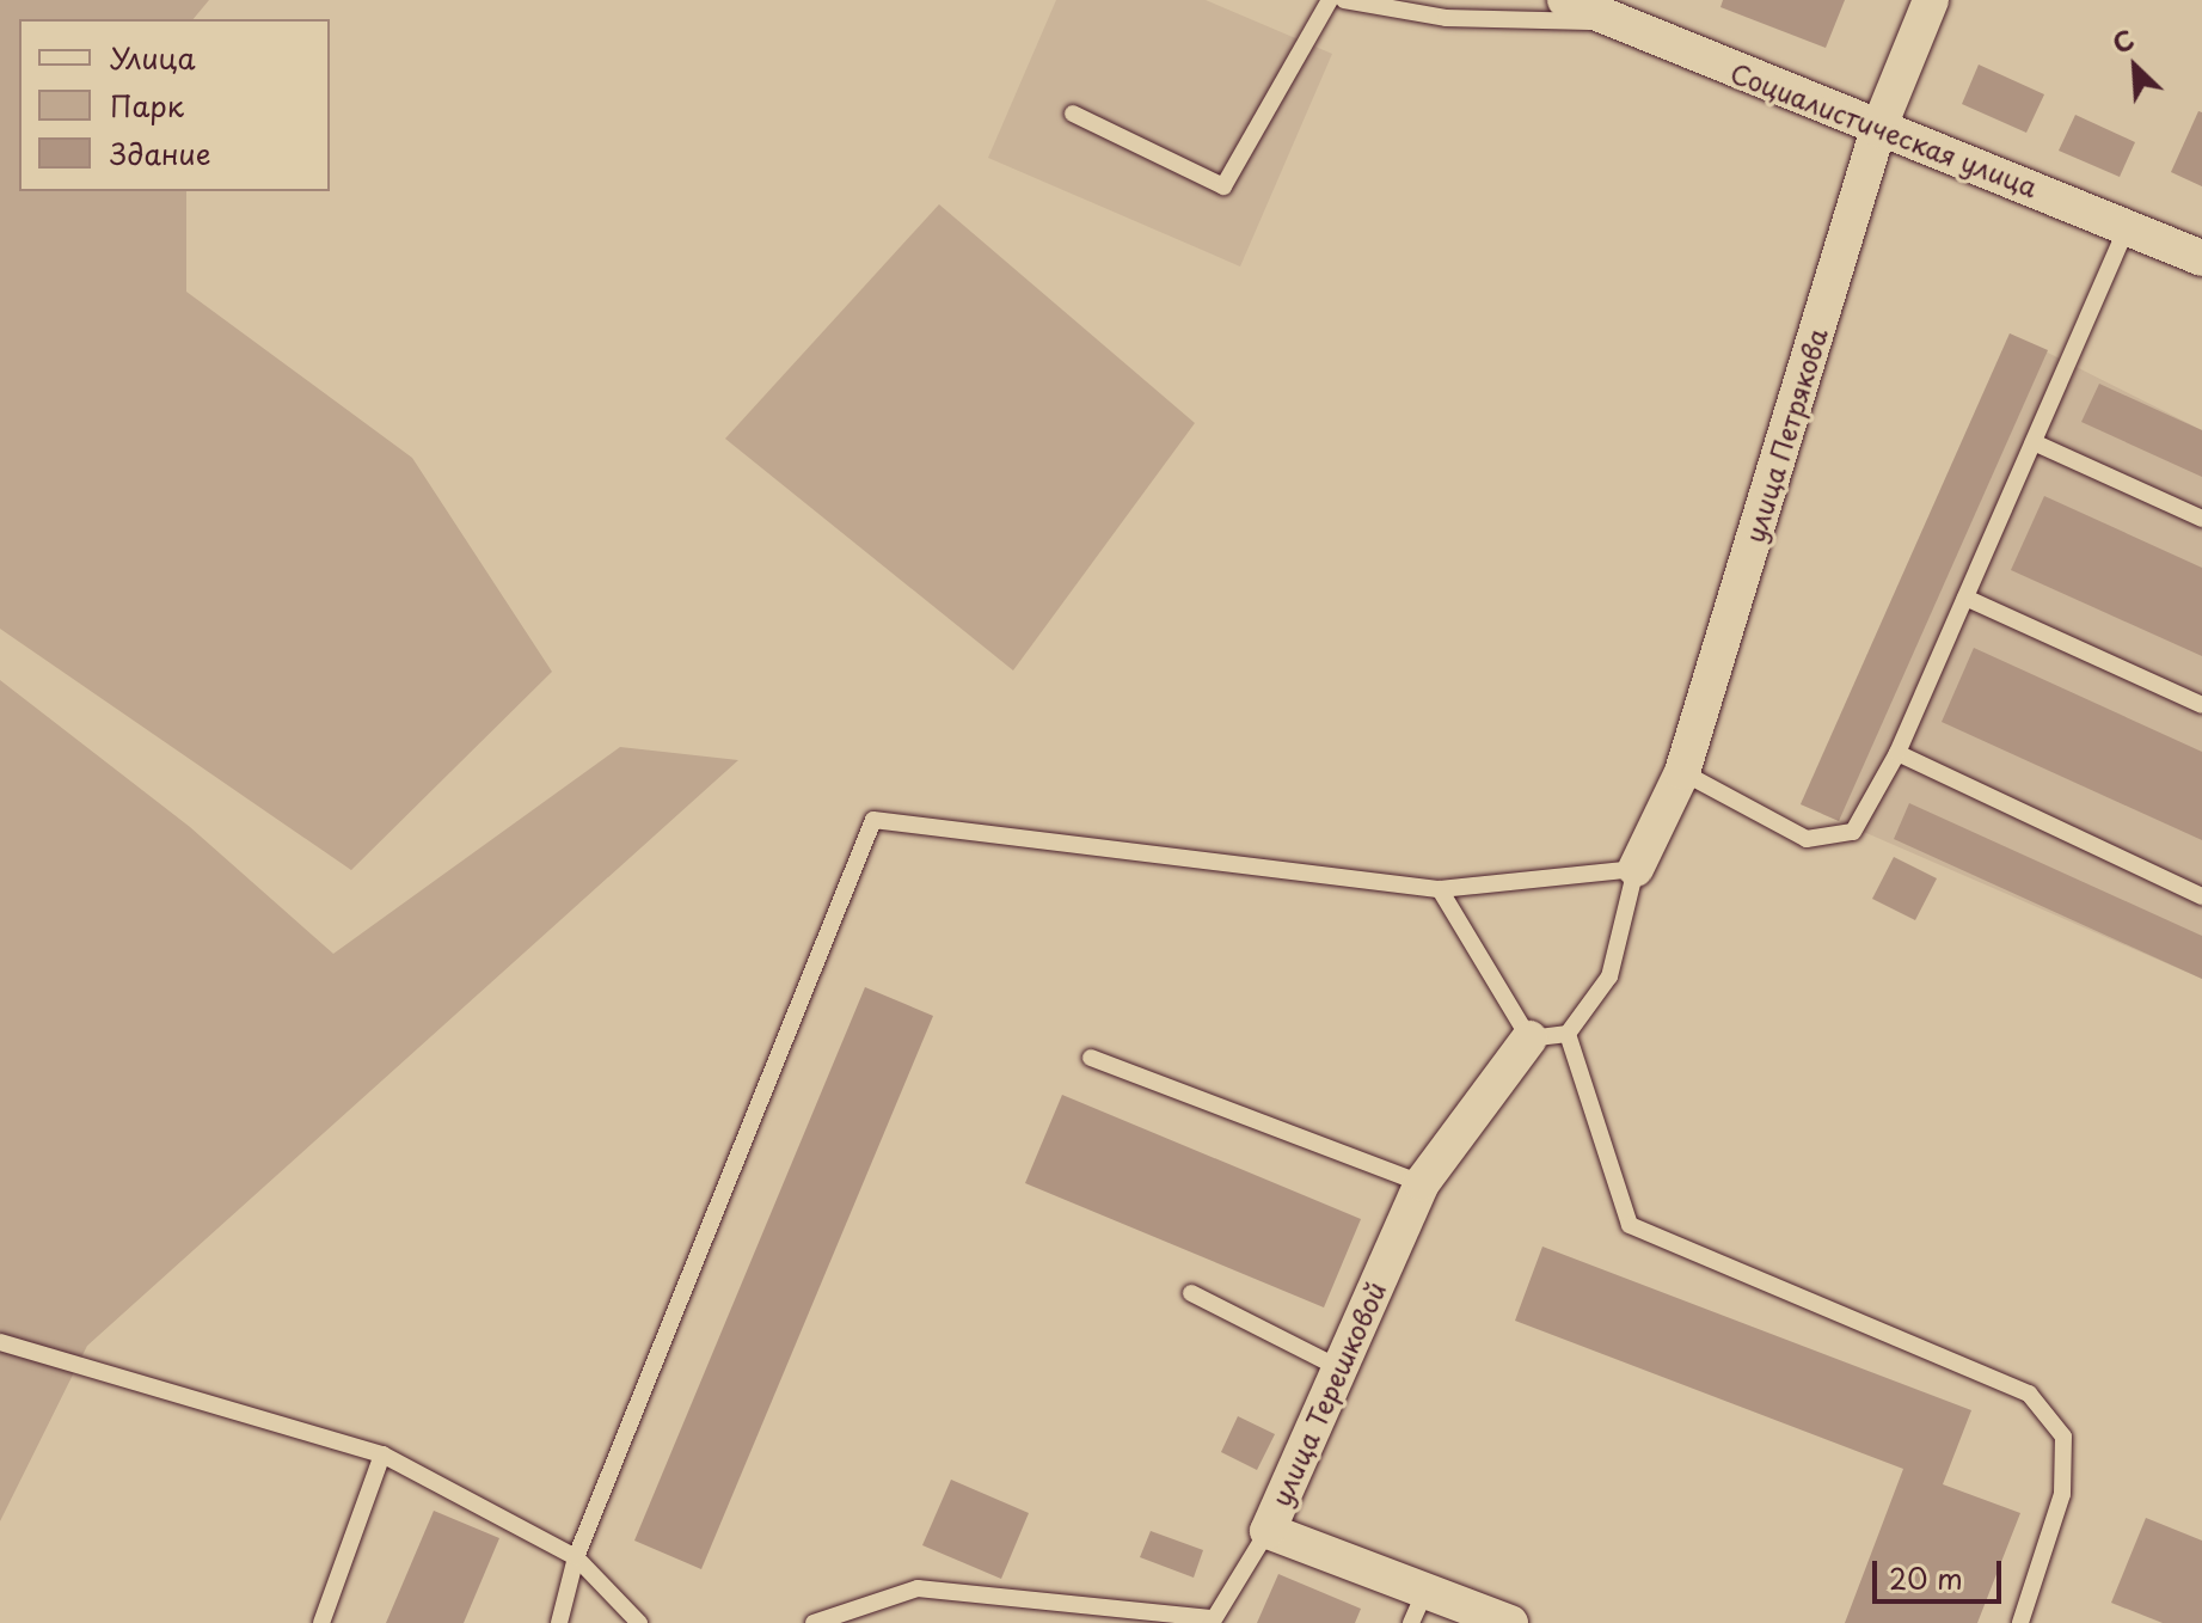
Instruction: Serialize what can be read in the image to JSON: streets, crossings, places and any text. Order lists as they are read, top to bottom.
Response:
{
  "streets": {
    "street": ["Социалистическая улица", "улица Петрякова", "улица Терешковой"]
  },
  "crossings": [
    ["Социалистическая улица", "улица Петрякова"]
  ],
  "legend": ["Улица", "Парк", "Здание"],
  "scale_bar": "20 m",
  "north": "top left"
}
